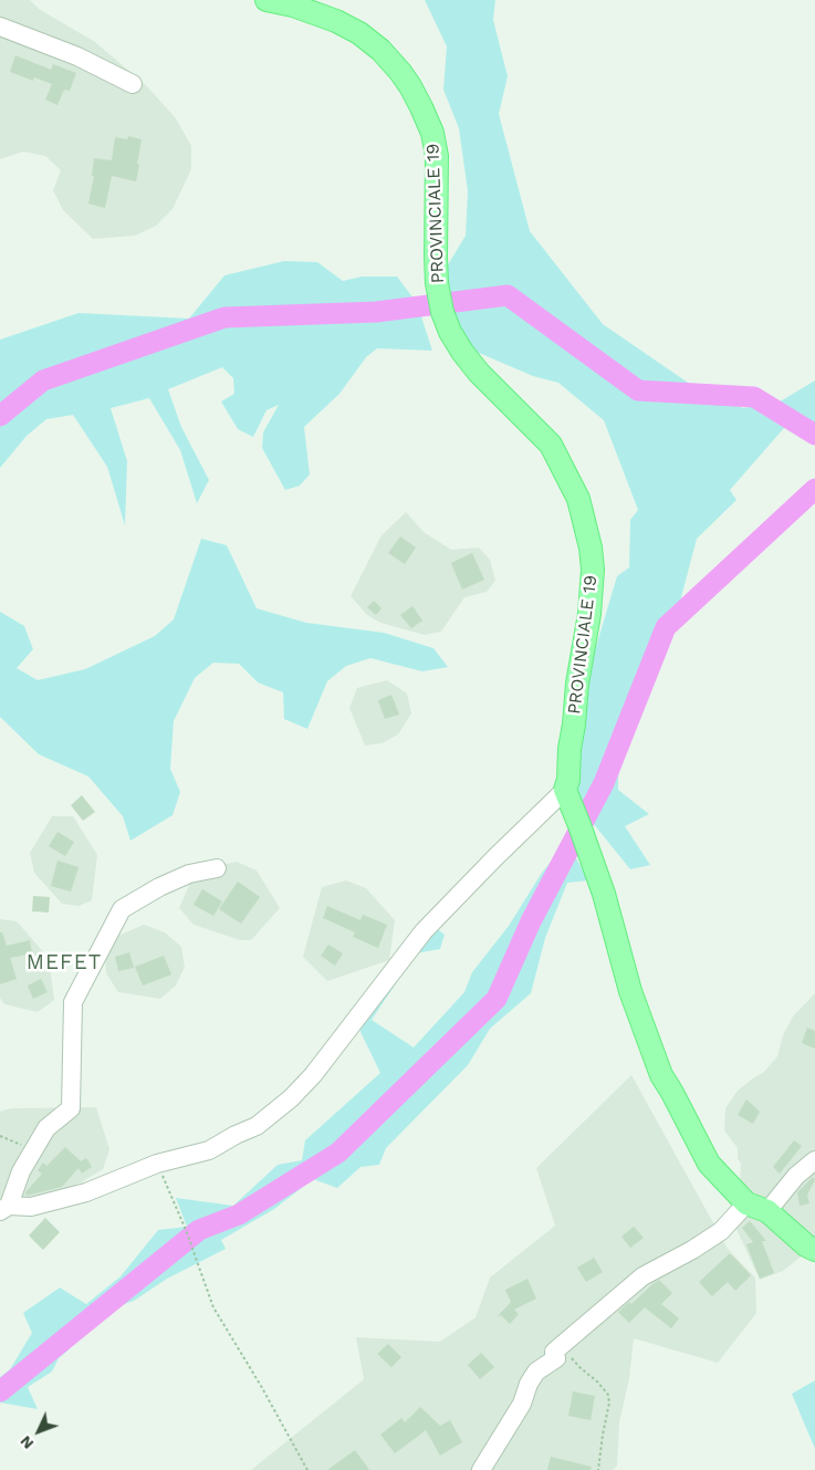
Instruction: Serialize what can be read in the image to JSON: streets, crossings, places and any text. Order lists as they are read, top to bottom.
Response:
{
  "streets": {
    "main road": ["PROVINCIALE 19"]
  },
  "districts": ["MEFET"],
  "north": "bottom left"
}
